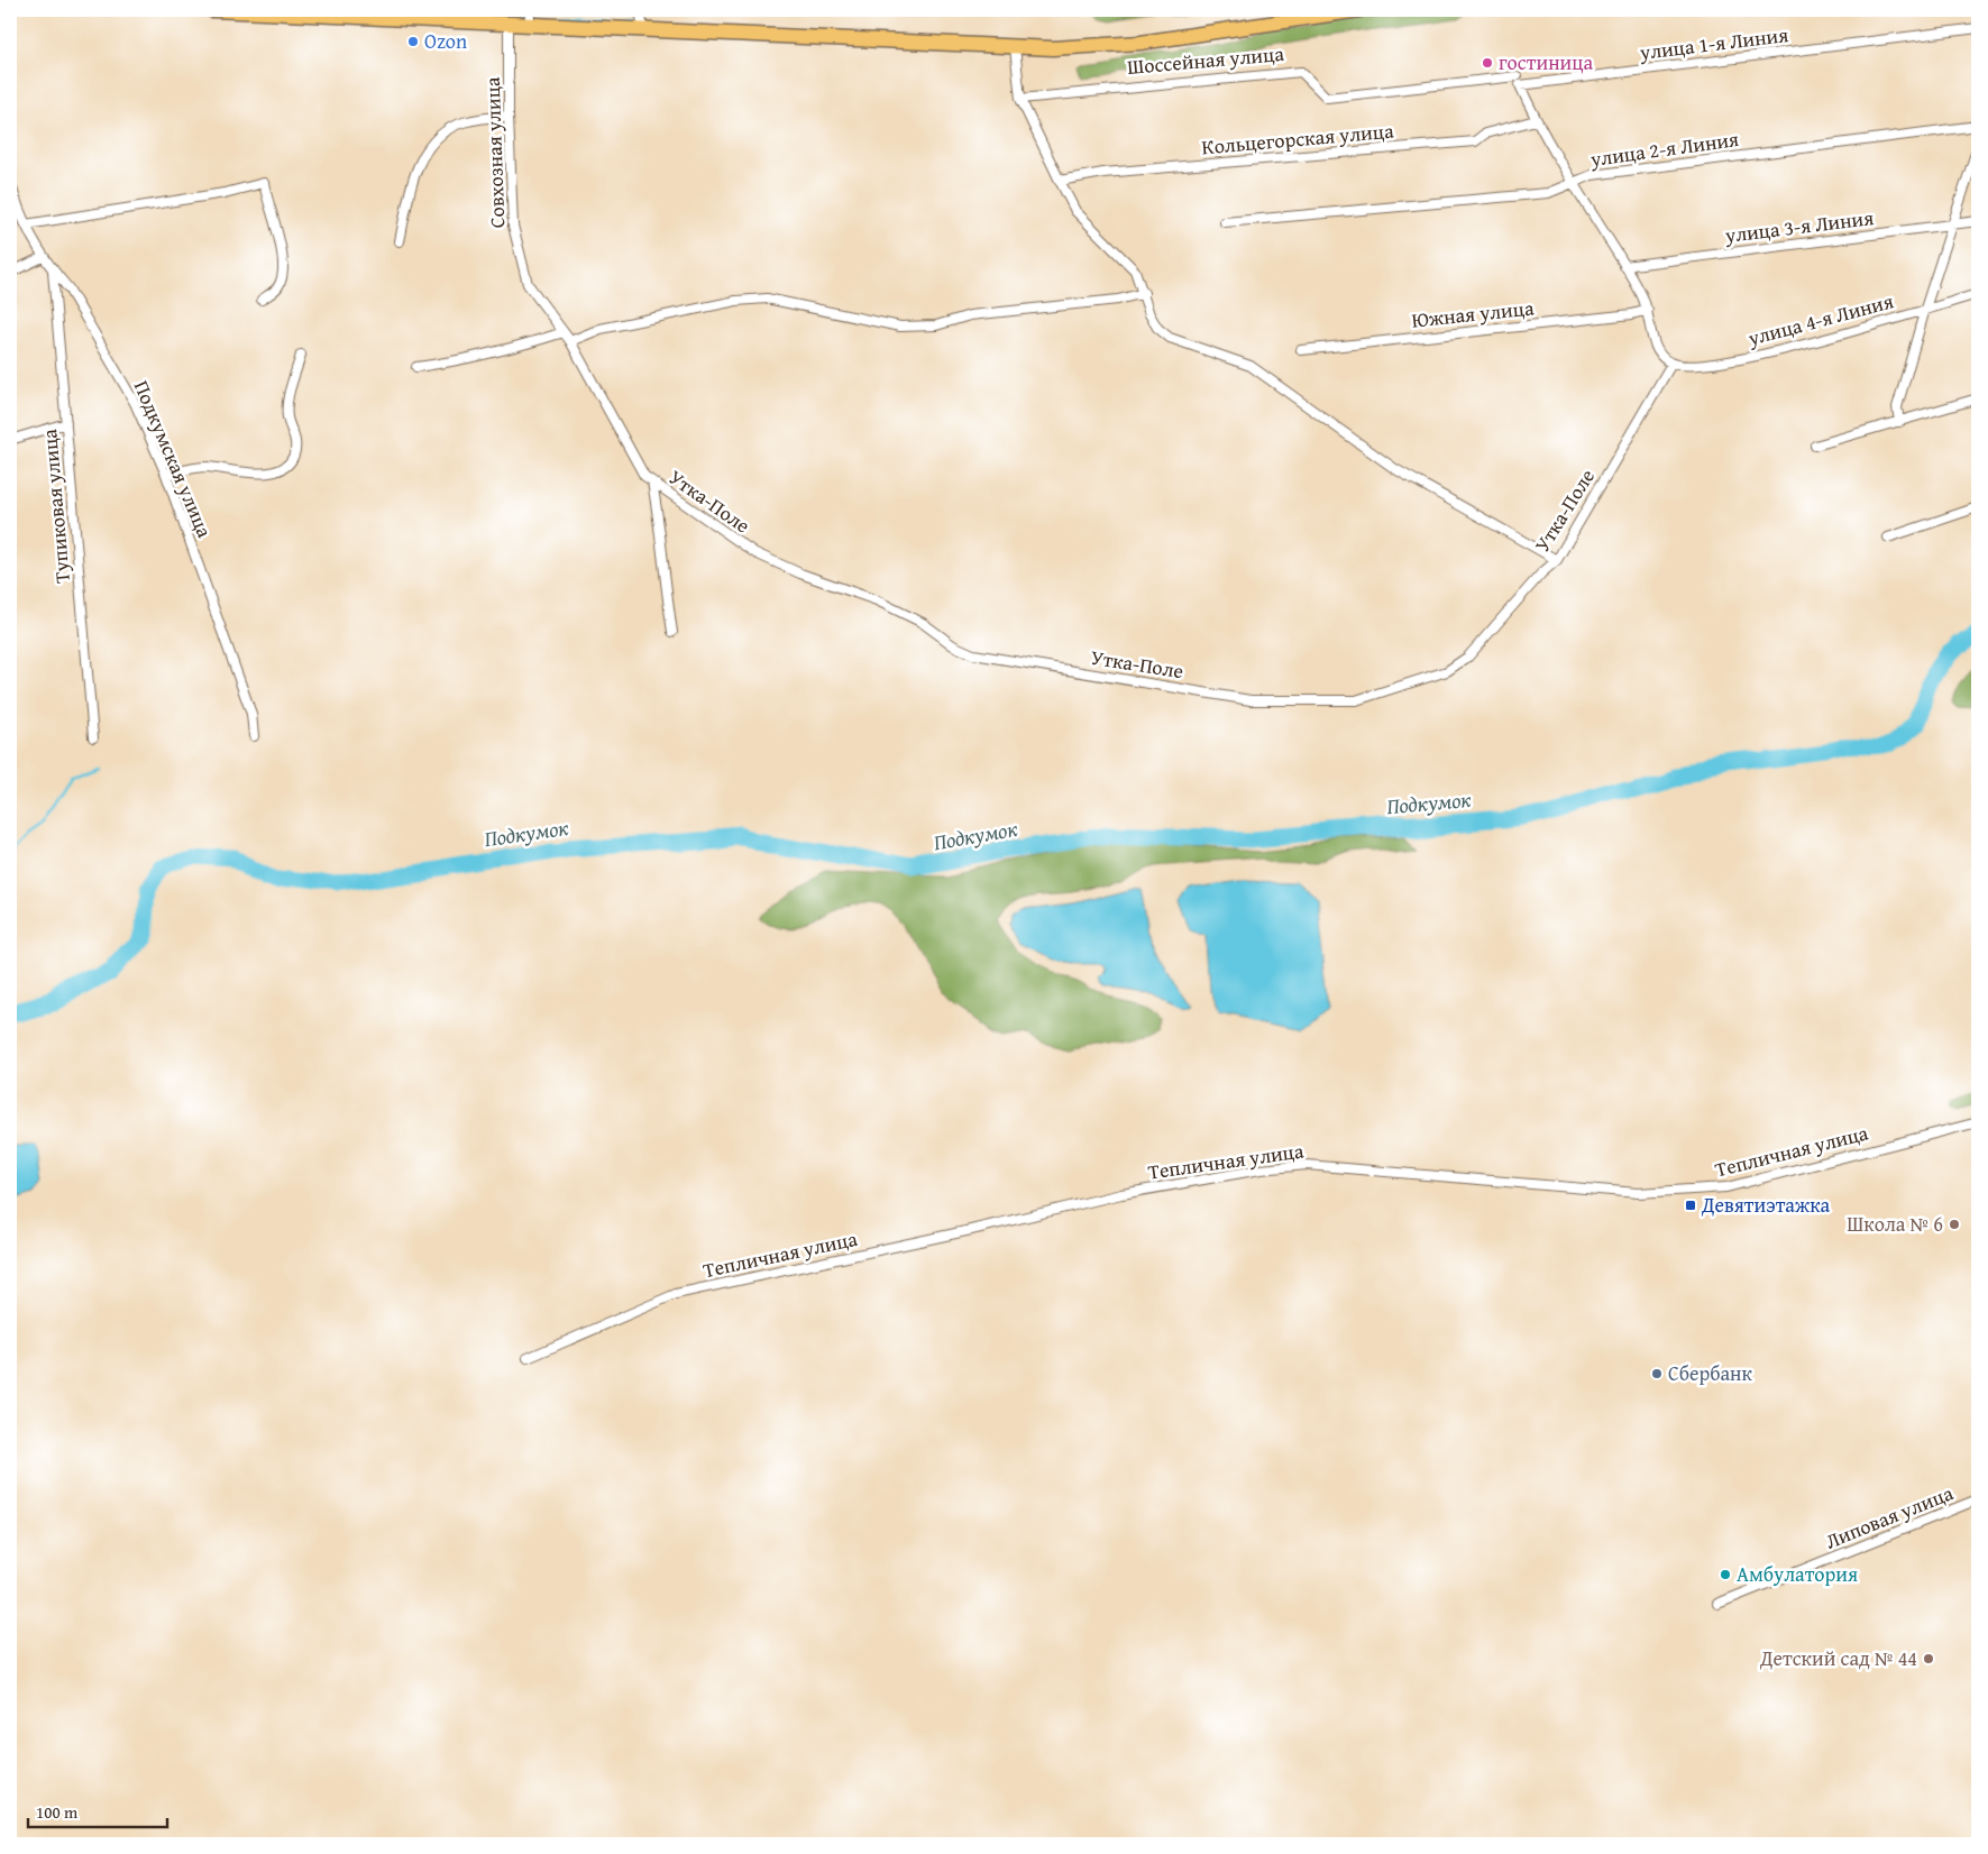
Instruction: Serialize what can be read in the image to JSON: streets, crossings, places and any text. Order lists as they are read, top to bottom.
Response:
{
  "streets": {
    "main road": ["Шоссейная улица"],
    "street": [
      "улица 1-я Линия",
      "Кольцегорская улица",
      "улица 2-я Линия",
      "Совхозная улица",
      "улица 3-я Линия",
      "Южная улица",
      "улица 4-я Линия",
      "Подкумская улица",
      "Утка-Поле",
      "Тупиковая улица",
      "Тепличная улица",
      "Липовая улица"
    ]
  },
  "crossings": [
    ["улица 1-я Линия", "Кольцегорская улица"],
    ["Шоссейная улица", "Совхозная улица"],
    ["Совхозная улица", "Утка-Поле"],
    ["улица 4-я Линия", "Утка-Поле"],
    ["Подкумская улица", "Тупиковая улица"]
  ],
  "water": ["Подкумок"],
  "places": {
    "other": [
      "Ozon",
      "гостиница",
      "Школа № 6",
      "Сбербанк",
      "Амбулатория",
      "Детский сад № 44"
    ],
    "transit": ["Девятиэтажка"]
  },
  "scale_bar": "100 m"
}
